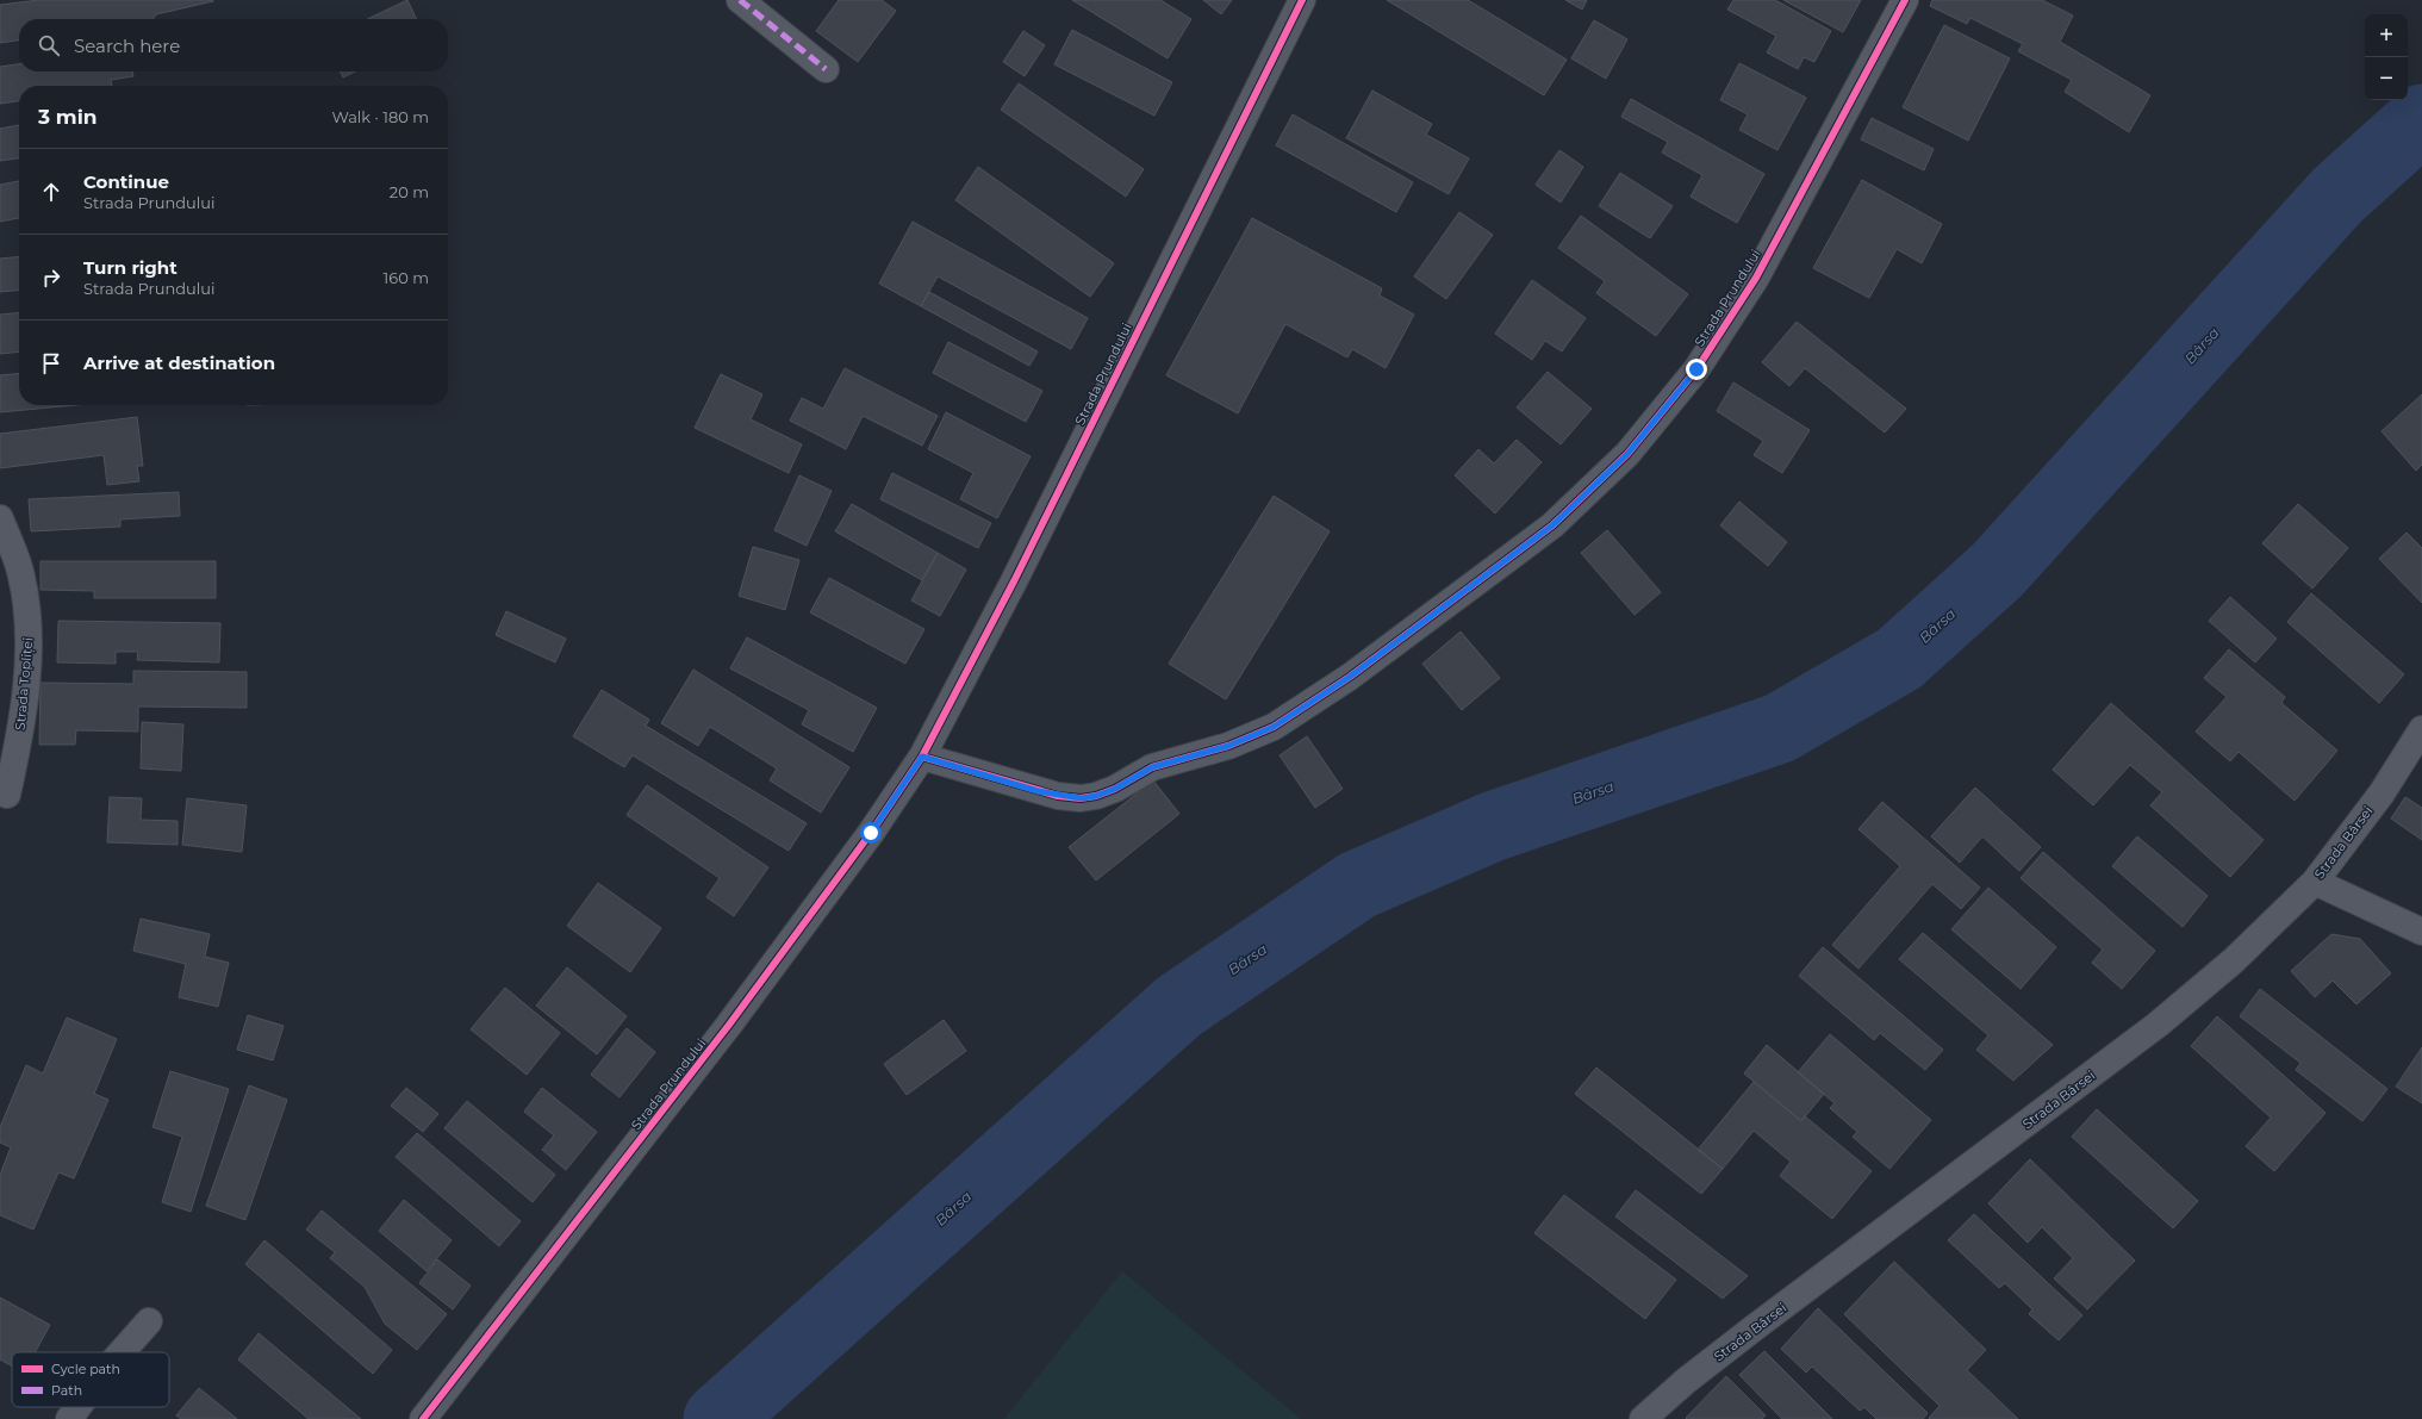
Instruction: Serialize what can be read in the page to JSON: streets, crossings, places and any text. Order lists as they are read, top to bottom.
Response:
{
  "streets": {
    "street": ["Strada Prundului", "Strada Topliței", "Strada Bârsei"]
  },
  "water": ["Bârsa"],
  "legend": ["Cycle path", "Path"],
  "page": {
    "map_buttons": ["+", "−"],
    "search": "Search here",
    "heading": ["3 min", "Walk · 180 m"],
    "list": [
      ["Continue", "Strada Prundului", "20 m"],
      ["Turn right", "Strada Prundului", "160 m"],
      "Arrive at destination"
    ]
  }
}
